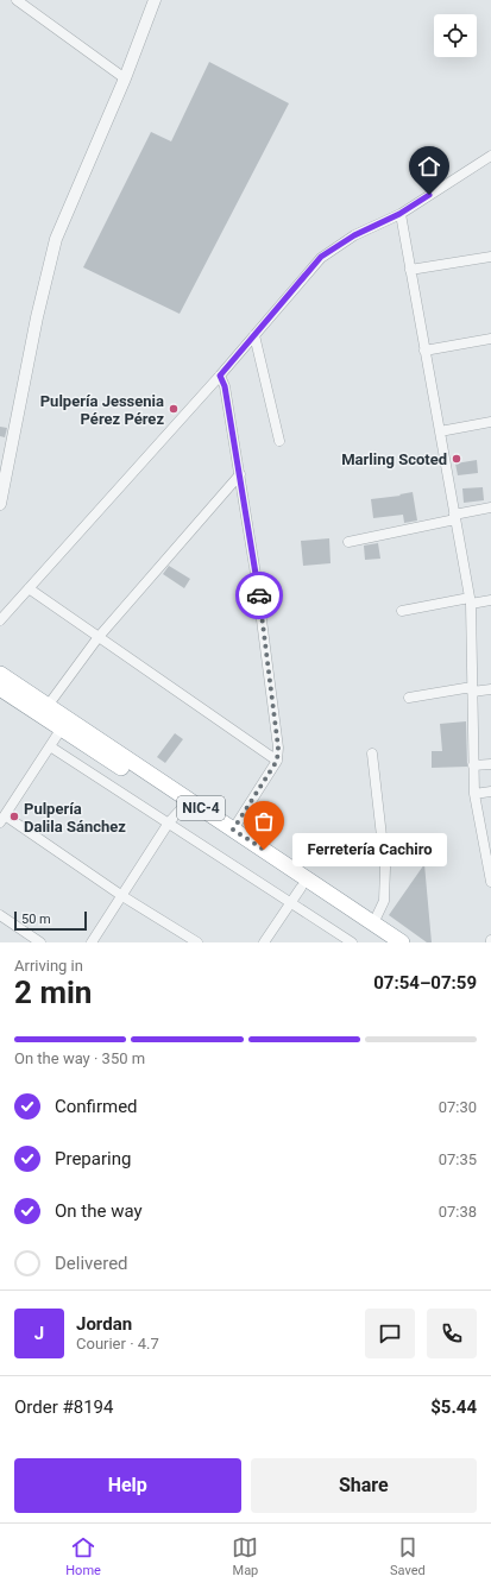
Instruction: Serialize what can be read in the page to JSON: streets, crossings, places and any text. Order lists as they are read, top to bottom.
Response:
{
  "streets": {
    "highway": ["NIC-4"]
  },
  "places": [
    "Pulpería Jessenia Pérez Pérez",
    "Marling Scoted",
    "Pulpería Dalila Sánchez",
    "Ferretería Cachiro"
  ],
  "scale_bar": "50 m",
  "page": {
    "bubble": "Ferretería Cachiro",
    "scale": "50 m",
    "heading": ["2 min", "Arriving in", "07:54–07:59"],
    "panel": [
      "Jordan",
      "Courier · 4.7",
      "Order #8194",
      "$5.44"
    ],
    "bar": "On the way · 350 m",
    "list": [
      ["Confirmed", "07:30"],
      ["Preparing", "07:35"],
      ["On the way", "07:38"],
      "Delivered"
    ],
    "round": "J",
    "buttons": ["Help", "Share"],
    "tabs": ["Home", "Map", "Saved"]
  }
}
